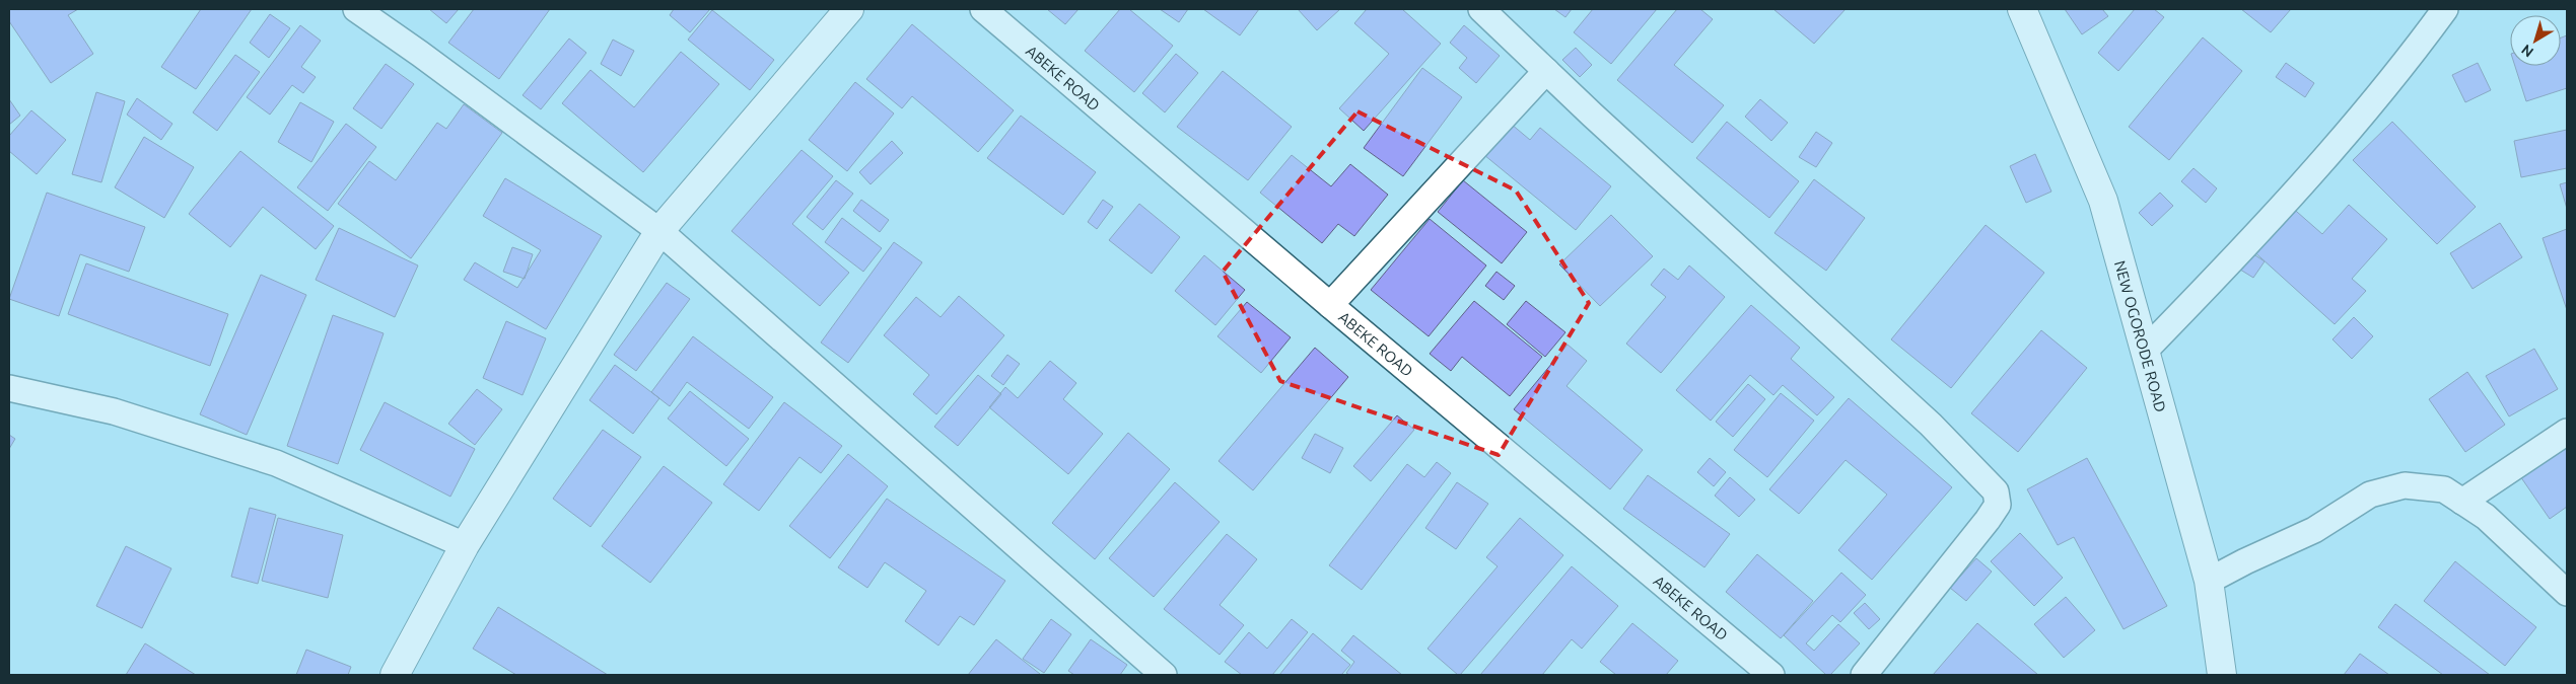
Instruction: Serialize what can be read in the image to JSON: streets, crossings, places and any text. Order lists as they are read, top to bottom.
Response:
{
  "streets": {
    "street": ["ABEKE ROAD", "NEW OGORODE ROAD"]
  },
  "north": "bottom left"
}
